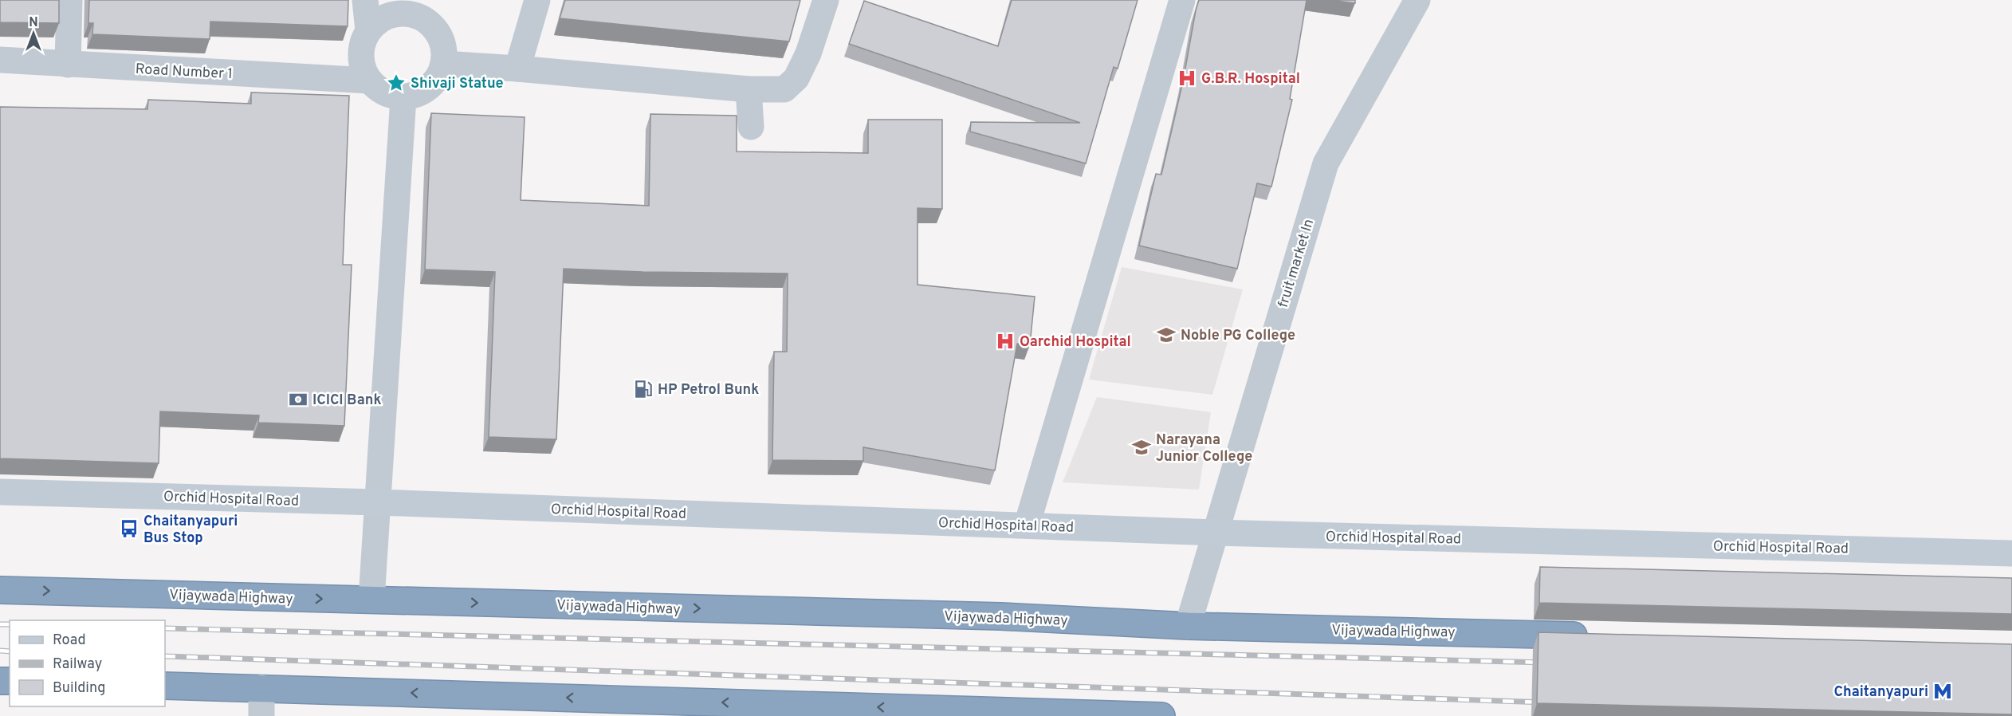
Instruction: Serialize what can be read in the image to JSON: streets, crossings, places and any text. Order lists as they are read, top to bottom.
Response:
{
  "streets": {
    "highway": ["Vijaywada Highway"],
    "street": ["Road Number 1", "fruit market ln", "Orchid Hospital Road"]
  },
  "crossings": [
    ["fruit market ln", "Orchid Hospital Road"],
    ["fruit market ln", "Vijaywada Highway"]
  ],
  "places": {
    "hospital": ["G.B.R. Hospital", "Oarchid Hospital"],
    "place": ["Shivaji Statue"],
    "school or university": ["Noble PG College", "Narayana Junior College"],
    "fuel station": ["HP Petrol Bunk"],
    "bank": ["ICICI Bank"],
    "bus stop": ["Chaitanyapuri Bus Stop"],
    "metro station": ["Chaitanyapuri"]
  },
  "legend": ["Road", "Railway", "Building"],
  "north": "top"
}
